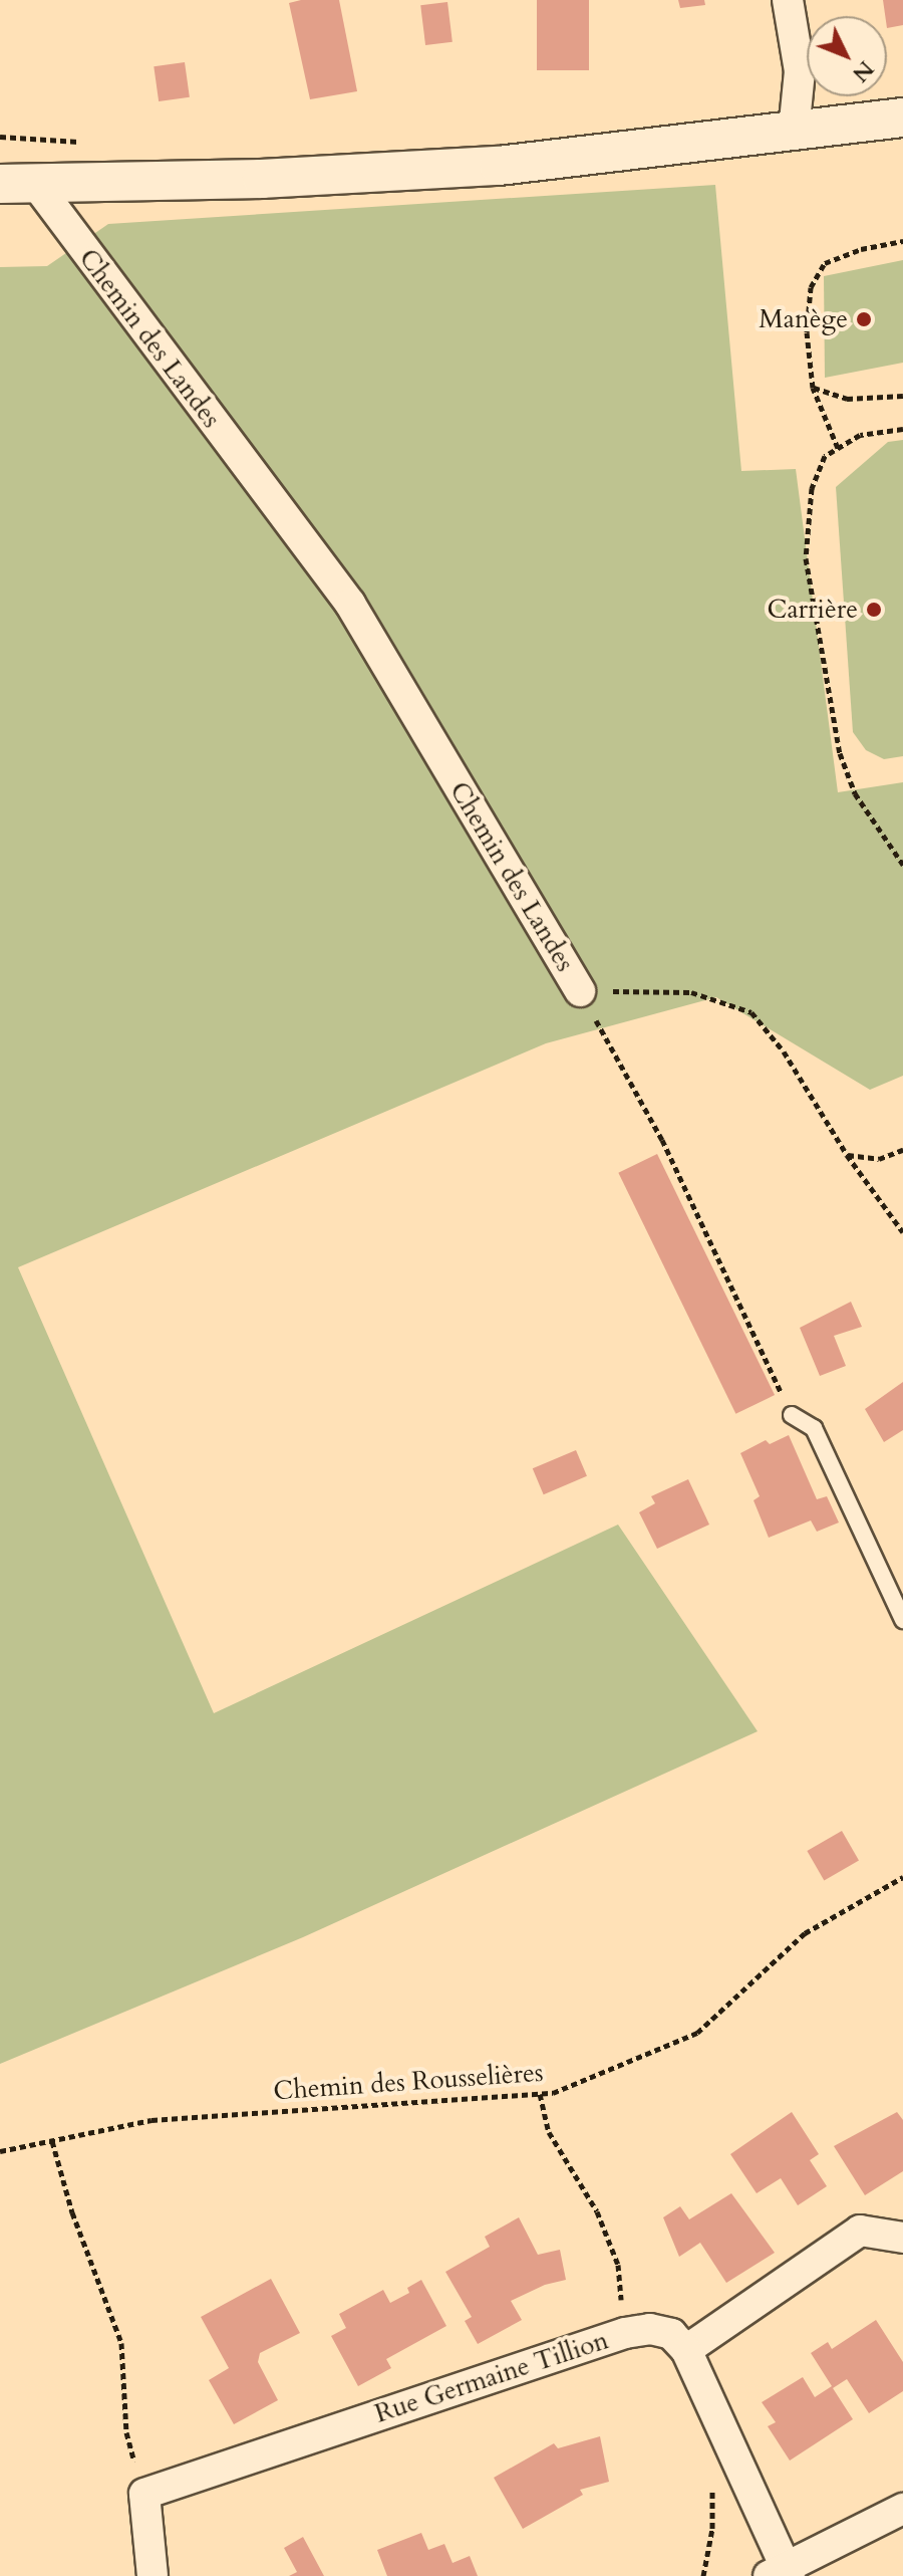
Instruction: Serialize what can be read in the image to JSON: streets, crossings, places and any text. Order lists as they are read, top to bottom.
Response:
{
  "streets": {
    "street": ["Chemin des Landes", "Rue Germaine Tillion"],
    "path": ["Chemin des Rousselières"]
  },
  "places": ["Manège", "Carrière"],
  "north": "bottom right"
}
